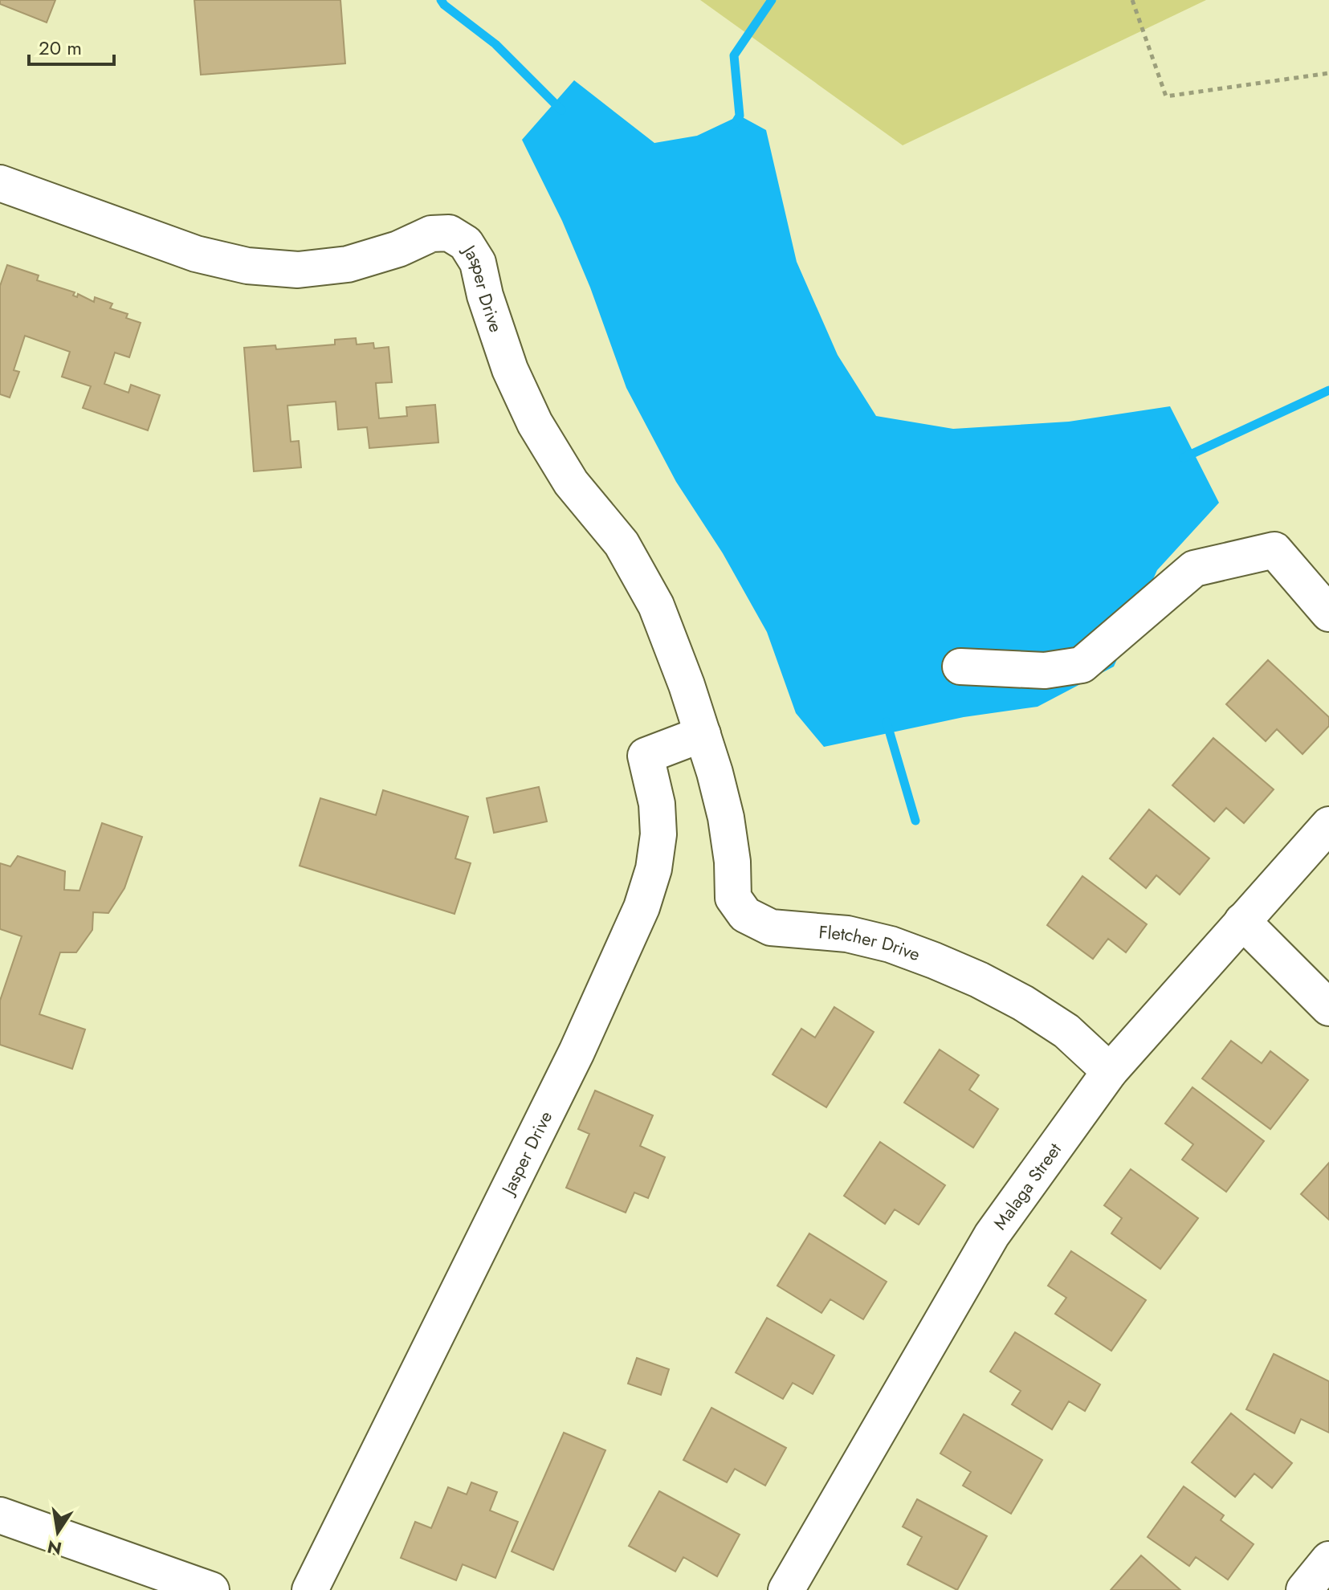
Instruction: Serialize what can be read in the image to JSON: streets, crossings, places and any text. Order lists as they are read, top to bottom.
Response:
{
  "streets": {
    "street": ["Jasper Drive", "Fletcher Drive", "Malaga Street"]
  },
  "crossings": [
    ["Jasper Drive", "Fletcher Drive"],
    ["Fletcher Drive", "Malaga Street"]
  ],
  "scale_bar": "20 m",
  "north": "bottom"
}
